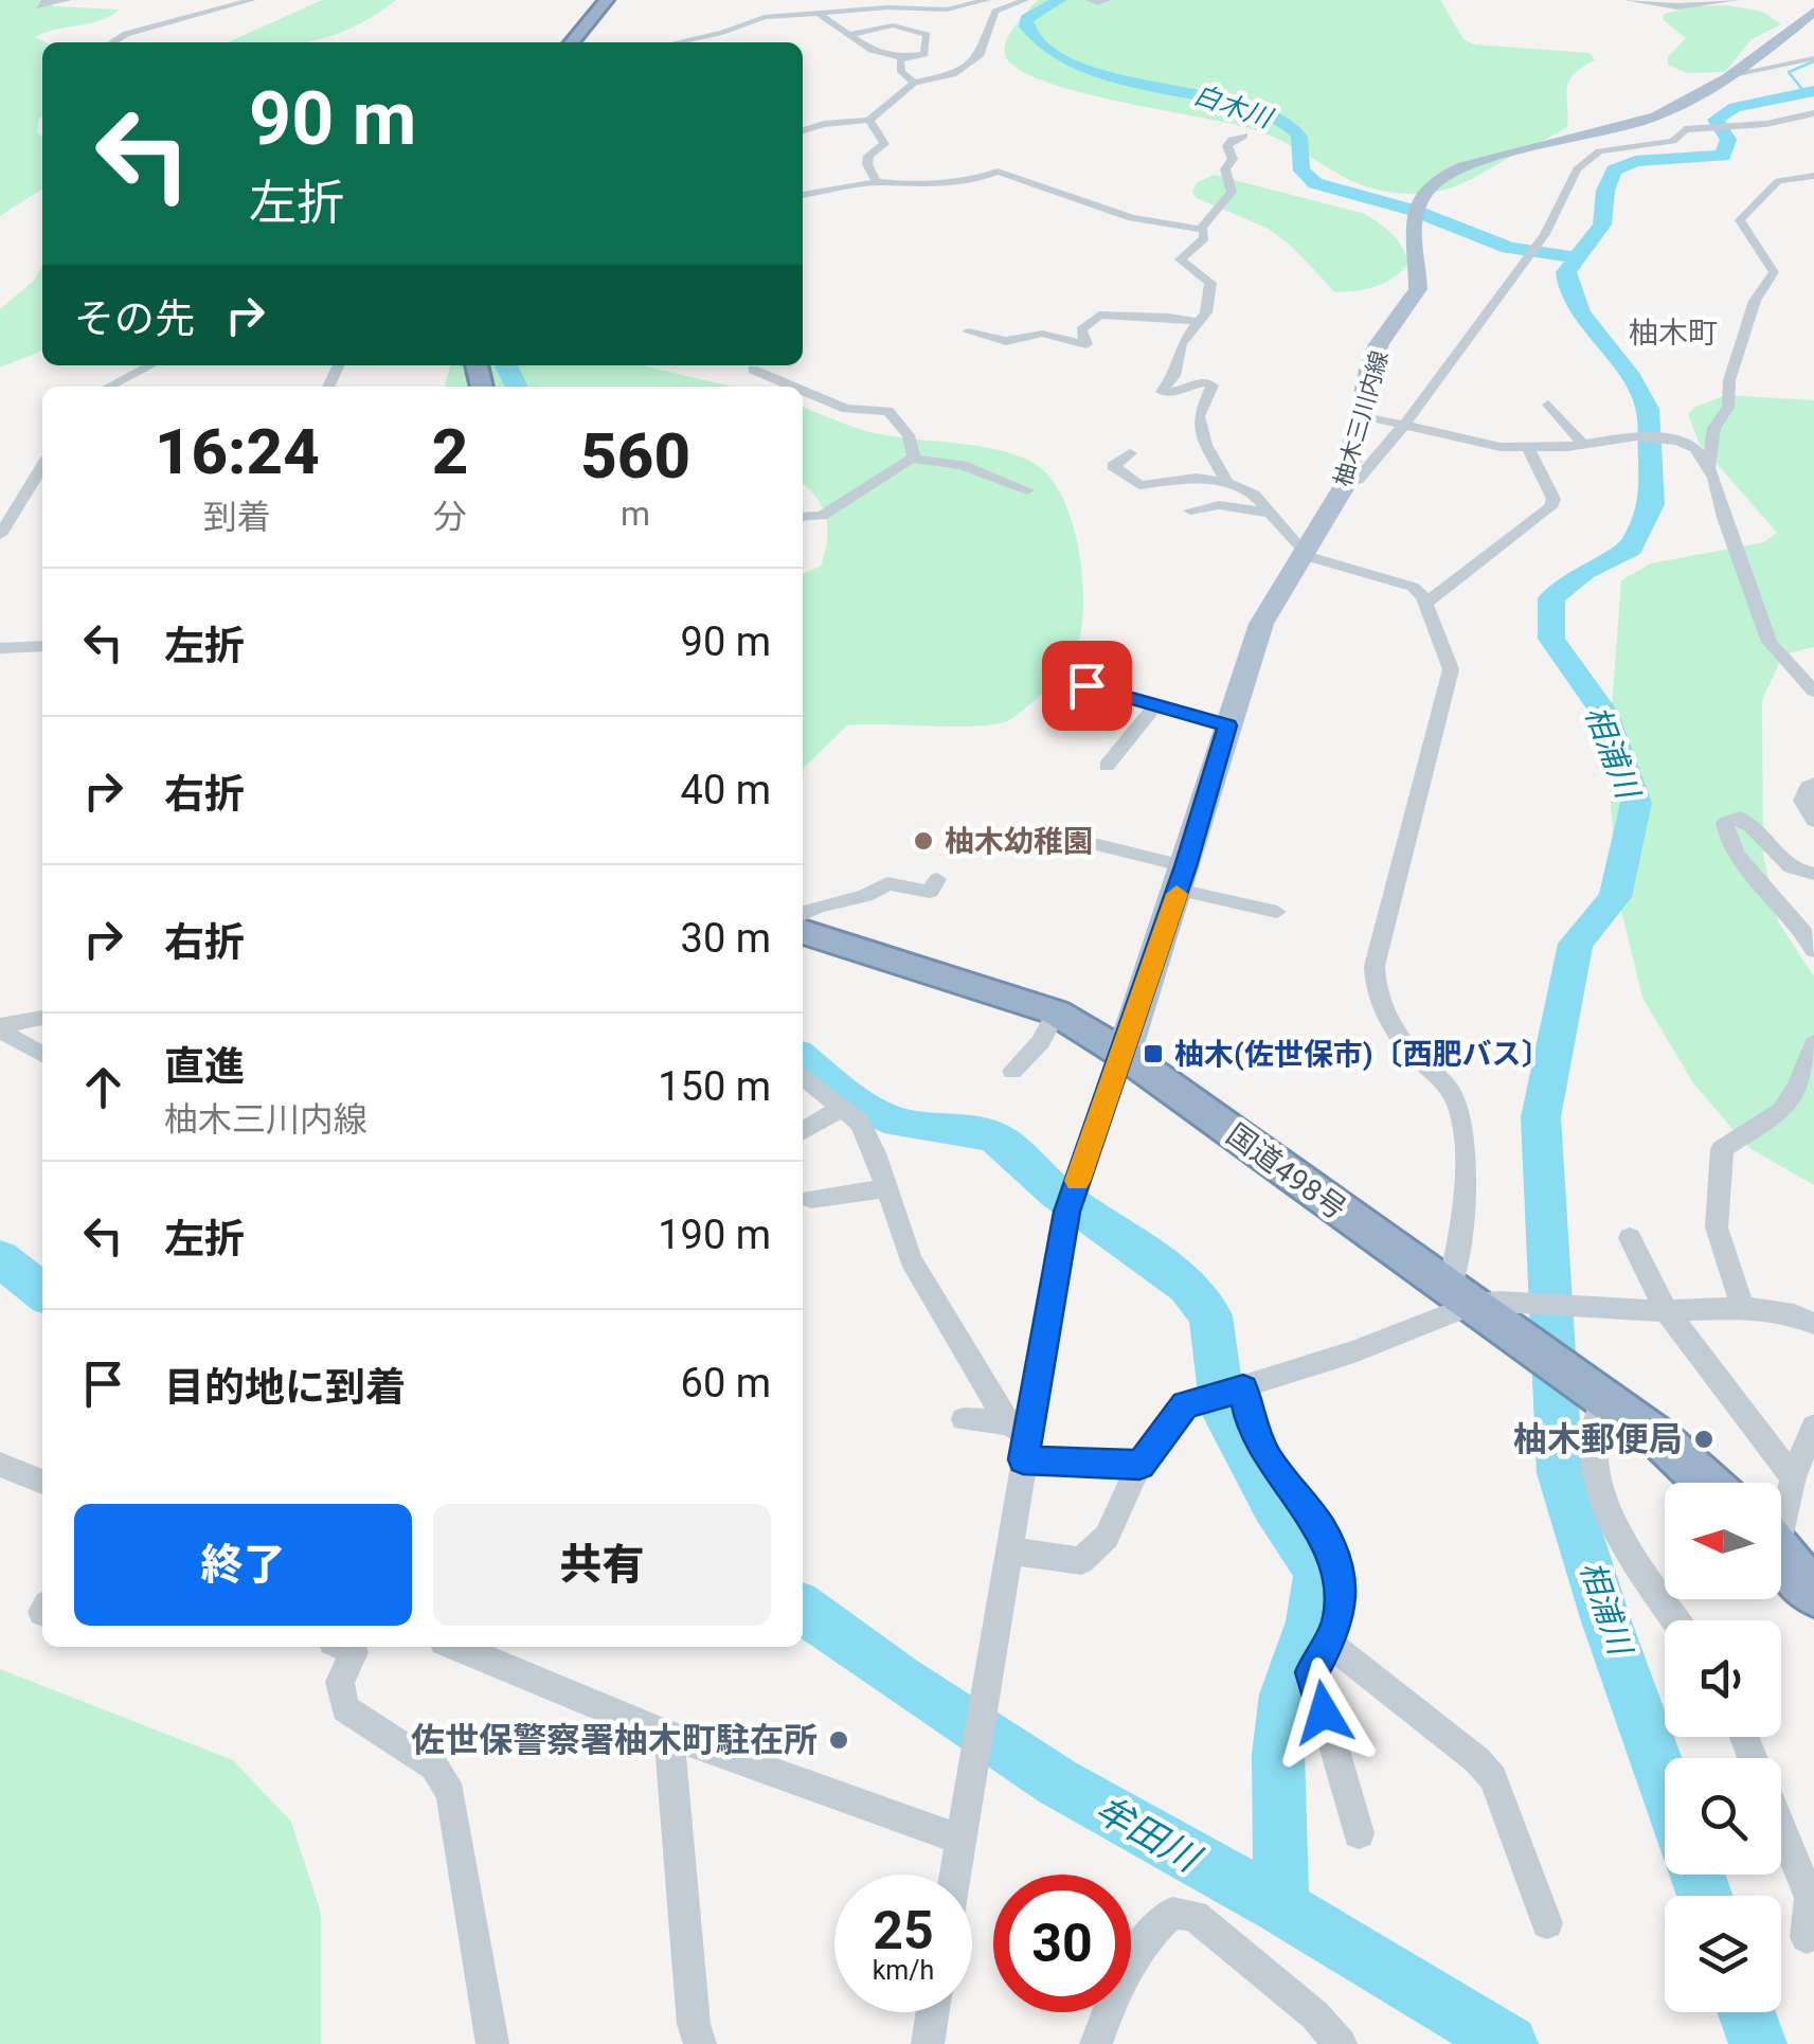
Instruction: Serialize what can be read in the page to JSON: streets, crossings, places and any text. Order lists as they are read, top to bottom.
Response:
{
  "streets": {
    "highway": ["国道498号"],
    "main road": ["柚木三川内線"]
  },
  "crossings": [
    ["柚木三川内線", "国道498号"]
  ],
  "districts": ["柚木町"],
  "water": ["白木川", "相浦川", "牟田川"],
  "places": {
    "other": ["柚木幼稚園", "柚木郵便局", "佐世保警察署柚木町駐在所"],
    "transit": ["柚木(佐世保市)〔西肥バス〕"]
  },
  "north": "left",
  "page": {
    "turn": ["90 m", "左折"],
    "then": "その先",
    "eta": [
      "16:24",
      "到着",
      "2",
      "分",
      "560",
      "m"
    ],
    "list": [
      {
        "name": "左折",
        "value": "90 m"
      },
      {
        "name": "右折",
        "value": "40 m"
      },
      {
        "name": "右折",
        "value": "30 m"
      },
      {
        "name": "直進",
        "note": "柚木三川内線",
        "value": "150 m"
      },
      {
        "name": "左折",
        "value": "190 m"
      },
      {
        "name": "目的地に到着",
        "value": "60 m"
      }
    ],
    "buttons": ["終了", "共有"],
    "speed": "25 km/h",
    "limit": "30"
  }
}
